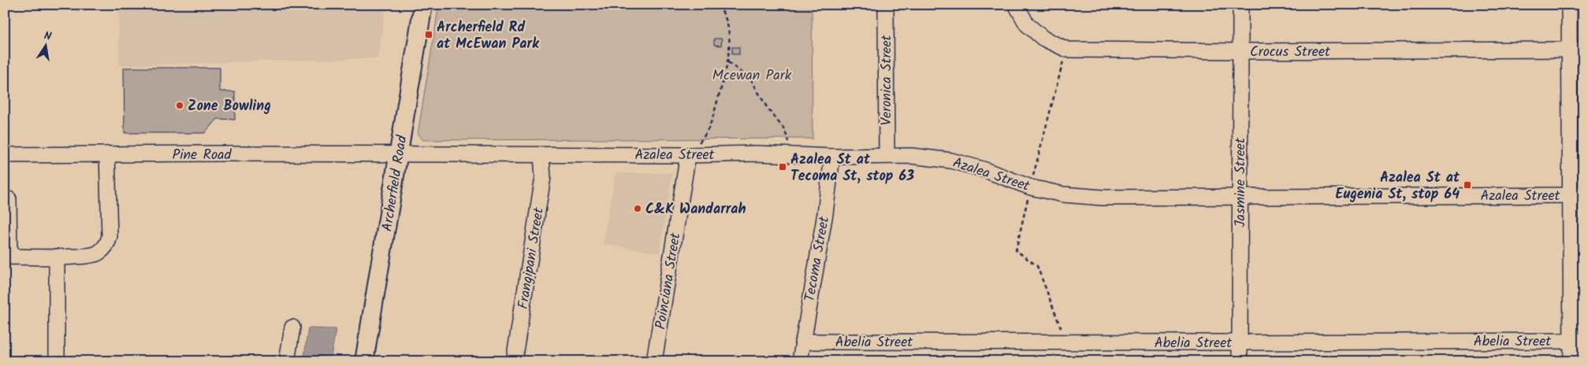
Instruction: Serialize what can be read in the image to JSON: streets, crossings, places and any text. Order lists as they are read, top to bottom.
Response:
{
  "streets": {
    "main road": ["Archerfield Road"],
    "street": [
      "Crocus Street",
      "Veronica Street",
      "Pine Road",
      "Azalea Street",
      "Jasmine Street",
      "Frangipani Street",
      "Tecoma Street",
      "Poinciana Street",
      "Abelia Street"
    ]
  },
  "crossings": [
    ["Crocus Street", "Jasmine Street"],
    ["Veronica Street", "Azalea Street"],
    ["Pine Road", "Azalea Street"],
    ["Pine Road", "Archerfield Road"],
    ["Azalea Street", "Jasmine Street"],
    ["Azalea Street", "Archerfield Road"],
    ["Azalea Street", "Frangipani Street"],
    ["Azalea Street", "Tecoma Street"],
    ["Azalea Street", "Poinciana Street"],
    ["Jasmine Street", "Abelia Street"],
    ["Tecoma Street", "Abelia Street"]
  ],
  "parks": ["Mcewan Park"],
  "places": {
    "transit": ["Archerfield Rd at McEwan Park", "Azalea St at Tecoma St, stop 63", "Azalea St at Eugenia St, stop 64"],
    "other": ["Zone Bowling", "C&K Wandarrah"]
  },
  "north": "top"
}
